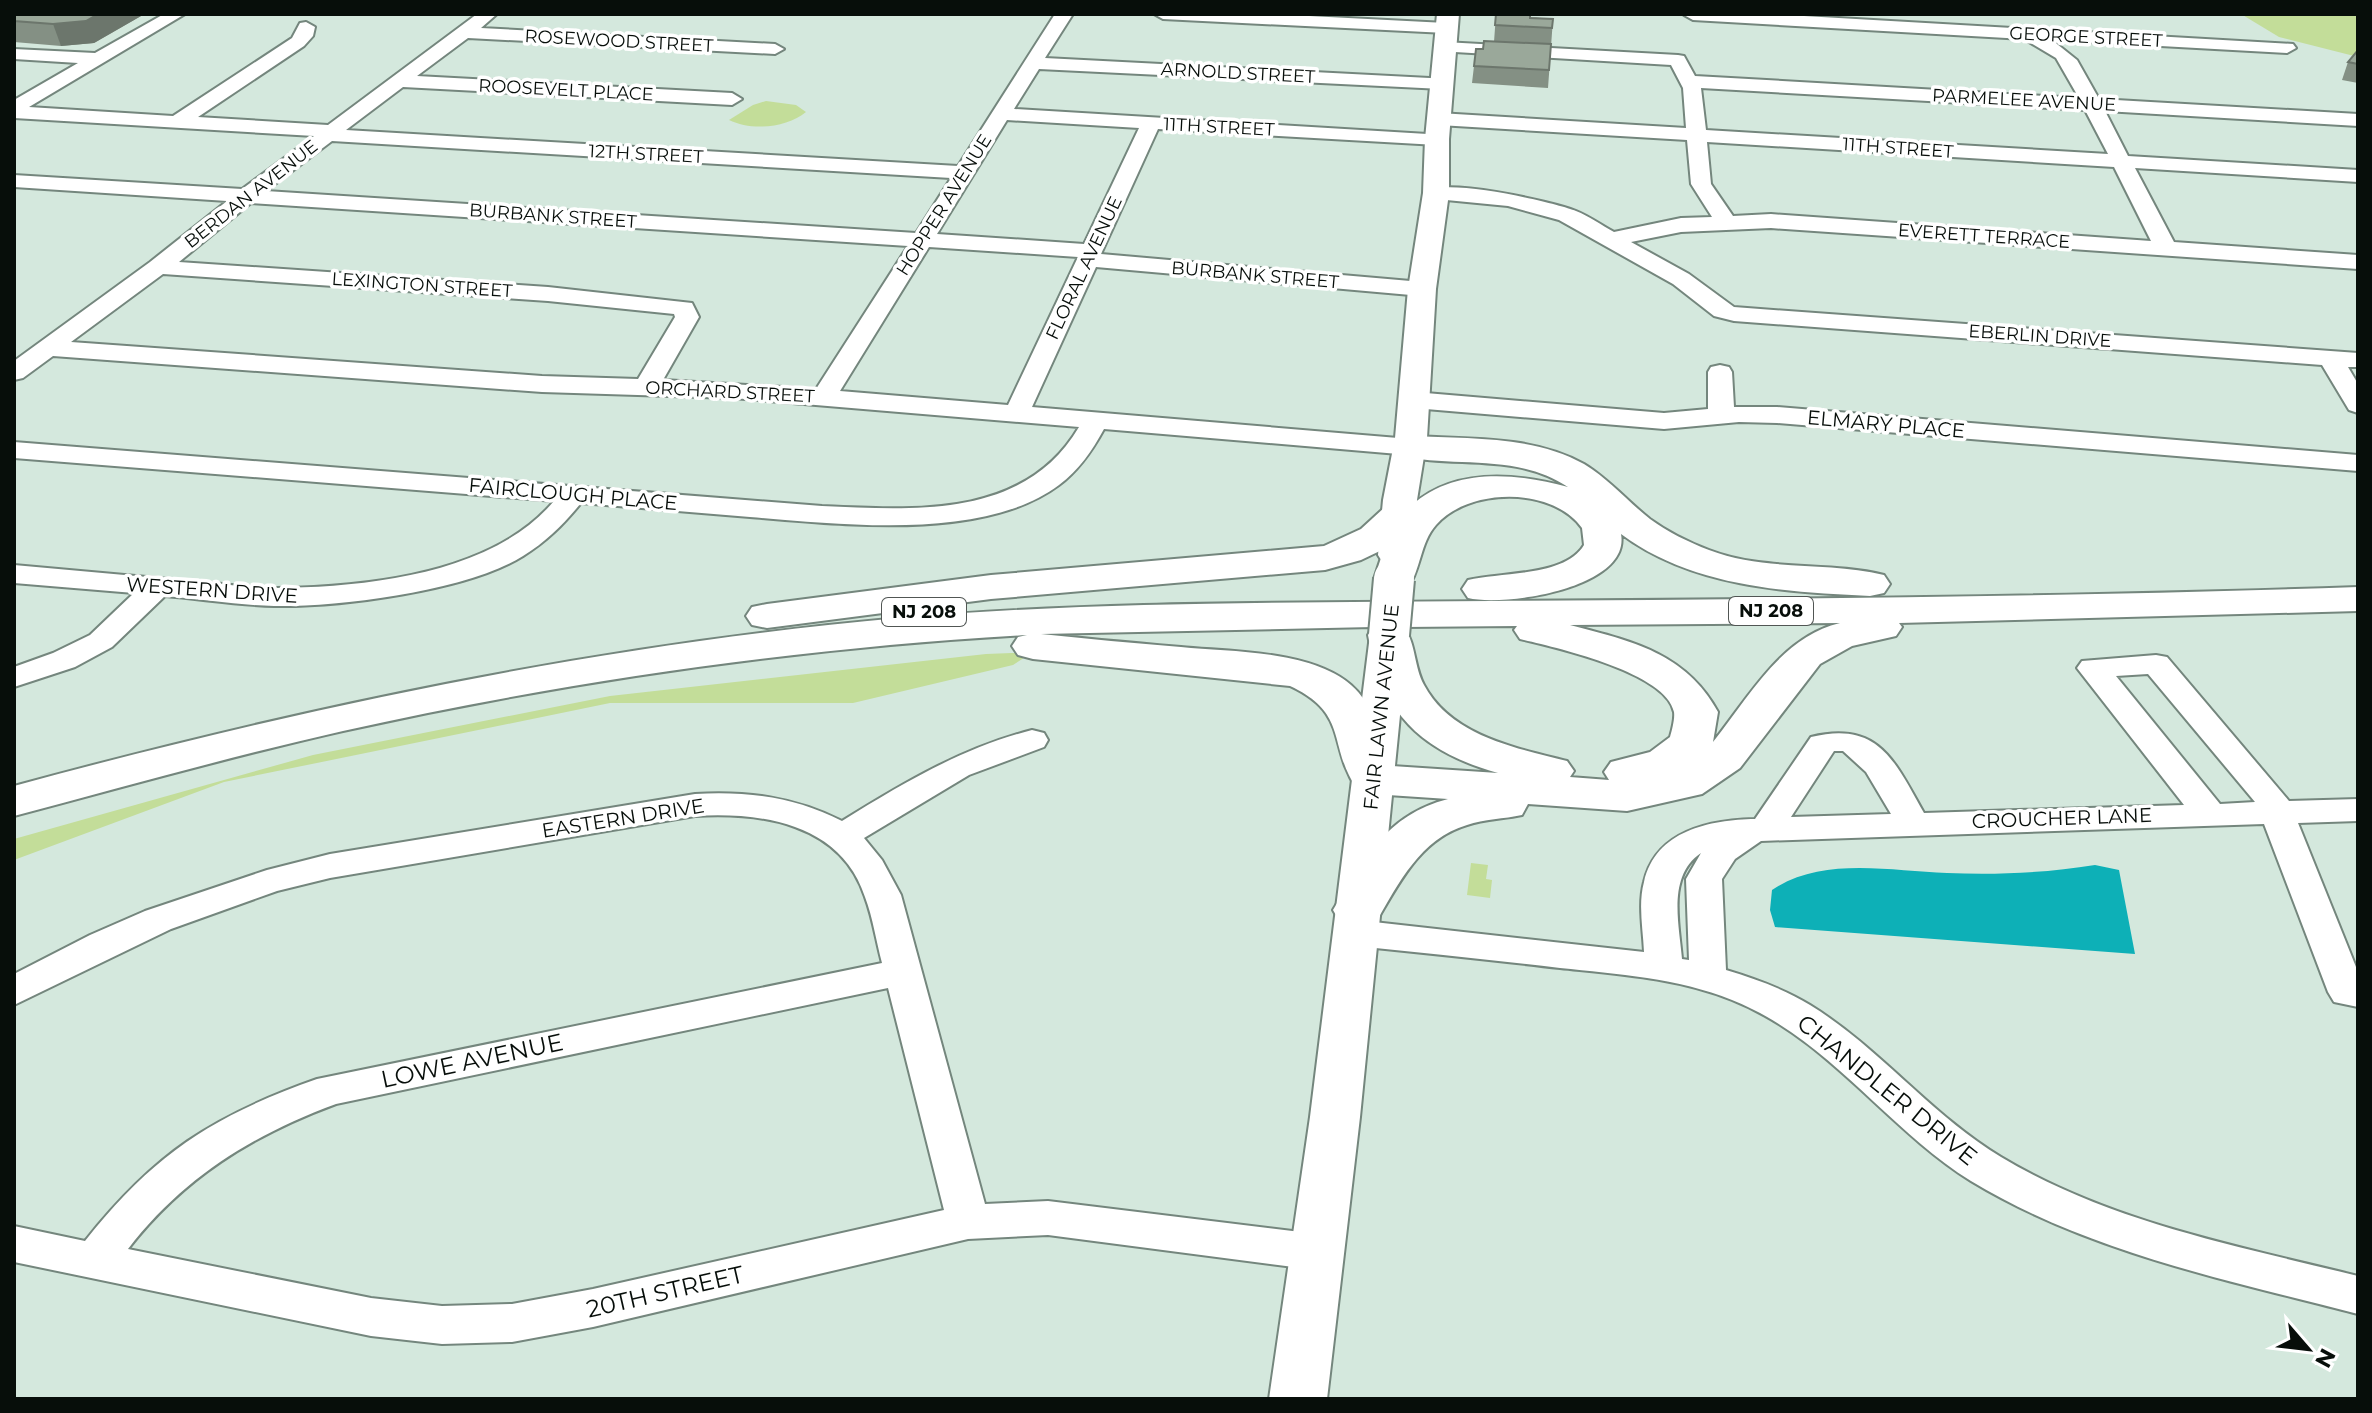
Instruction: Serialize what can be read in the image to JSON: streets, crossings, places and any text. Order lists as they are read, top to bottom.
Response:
{
  "streets": {
    "highway": ["NJ 208"],
    "main road": ["FAIR LAWN AVENUE"],
    "street": [
      "GEORGE STREET",
      "ROSEWOOD STREET",
      "ARNOLD STREET",
      "ROOSEVELT PLACE",
      "PARMELEE AVENUE",
      "11TH STREET",
      "12TH STREET",
      "BERDAN AVENUE",
      "HOPPER AVENUE",
      "BURBANK STREET",
      "EVERETT TERRACE",
      "FLORAL AVENUE",
      "LEXINGTON STREET",
      "EBERLIN DRIVE",
      "ORCHARD STREET",
      "ELMARY PLACE",
      "FAIRCLOUGH PLACE",
      "WESTERN DRIVE",
      "EASTERN DRIVE",
      "CROUCHER LANE",
      "LOWE AVENUE",
      "CHANDLER DRIVE",
      "20TH STREET"
    ]
  },
  "crossings": [
    ["ROSEWOOD STREET", "BERDAN AVENUE"],
    ["ARNOLD STREET", "HOPPER AVENUE"],
    ["ARNOLD STREET", "FAIR LAWN AVENUE"],
    ["ROOSEVELT PLACE", "BERDAN AVENUE"],
    ["11TH STREET", "HOPPER AVENUE"],
    ["11TH STREET", "FLORAL AVENUE"],
    ["11TH STREET", "FAIR LAWN AVENUE"],
    ["12TH STREET", "BERDAN AVENUE"],
    ["12TH STREET", "HOPPER AVENUE"],
    ["BERDAN AVENUE", "BURBANK STREET"],
    ["BERDAN AVENUE", "LEXINGTON STREET"],
    ["BERDAN AVENUE", "ORCHARD STREET"],
    ["HOPPER AVENUE", "BURBANK STREET"],
    ["HOPPER AVENUE", "ORCHARD STREET"],
    ["BURBANK STREET", "FLORAL AVENUE"],
    ["BURBANK STREET", "FAIR LAWN AVENUE"],
    ["EVERETT TERRACE", "EBERLIN DRIVE"],
    ["FLORAL AVENUE", "ORCHARD STREET"],
    ["LEXINGTON STREET", "ORCHARD STREET"],
    ["ORCHARD STREET", "FAIRCLOUGH PLACE"],
    ["ORCHARD STREET", "FAIR LAWN AVENUE"],
    ["ELMARY PLACE", "FAIR LAWN AVENUE"],
    ["FAIRCLOUGH PLACE", "WESTERN DRIVE"],
    ["FAIR LAWN AVENUE", "CHANDLER DRIVE"],
    ["FAIR LAWN AVENUE", "20TH STREET"],
    ["EASTERN DRIVE", "LOWE AVENUE"],
    ["EASTERN DRIVE", "20TH STREET"],
    ["CROUCHER LANE", "CHANDLER DRIVE"],
    ["LOWE AVENUE", "20TH STREET"]
  ],
  "north": "bottom right"
}
